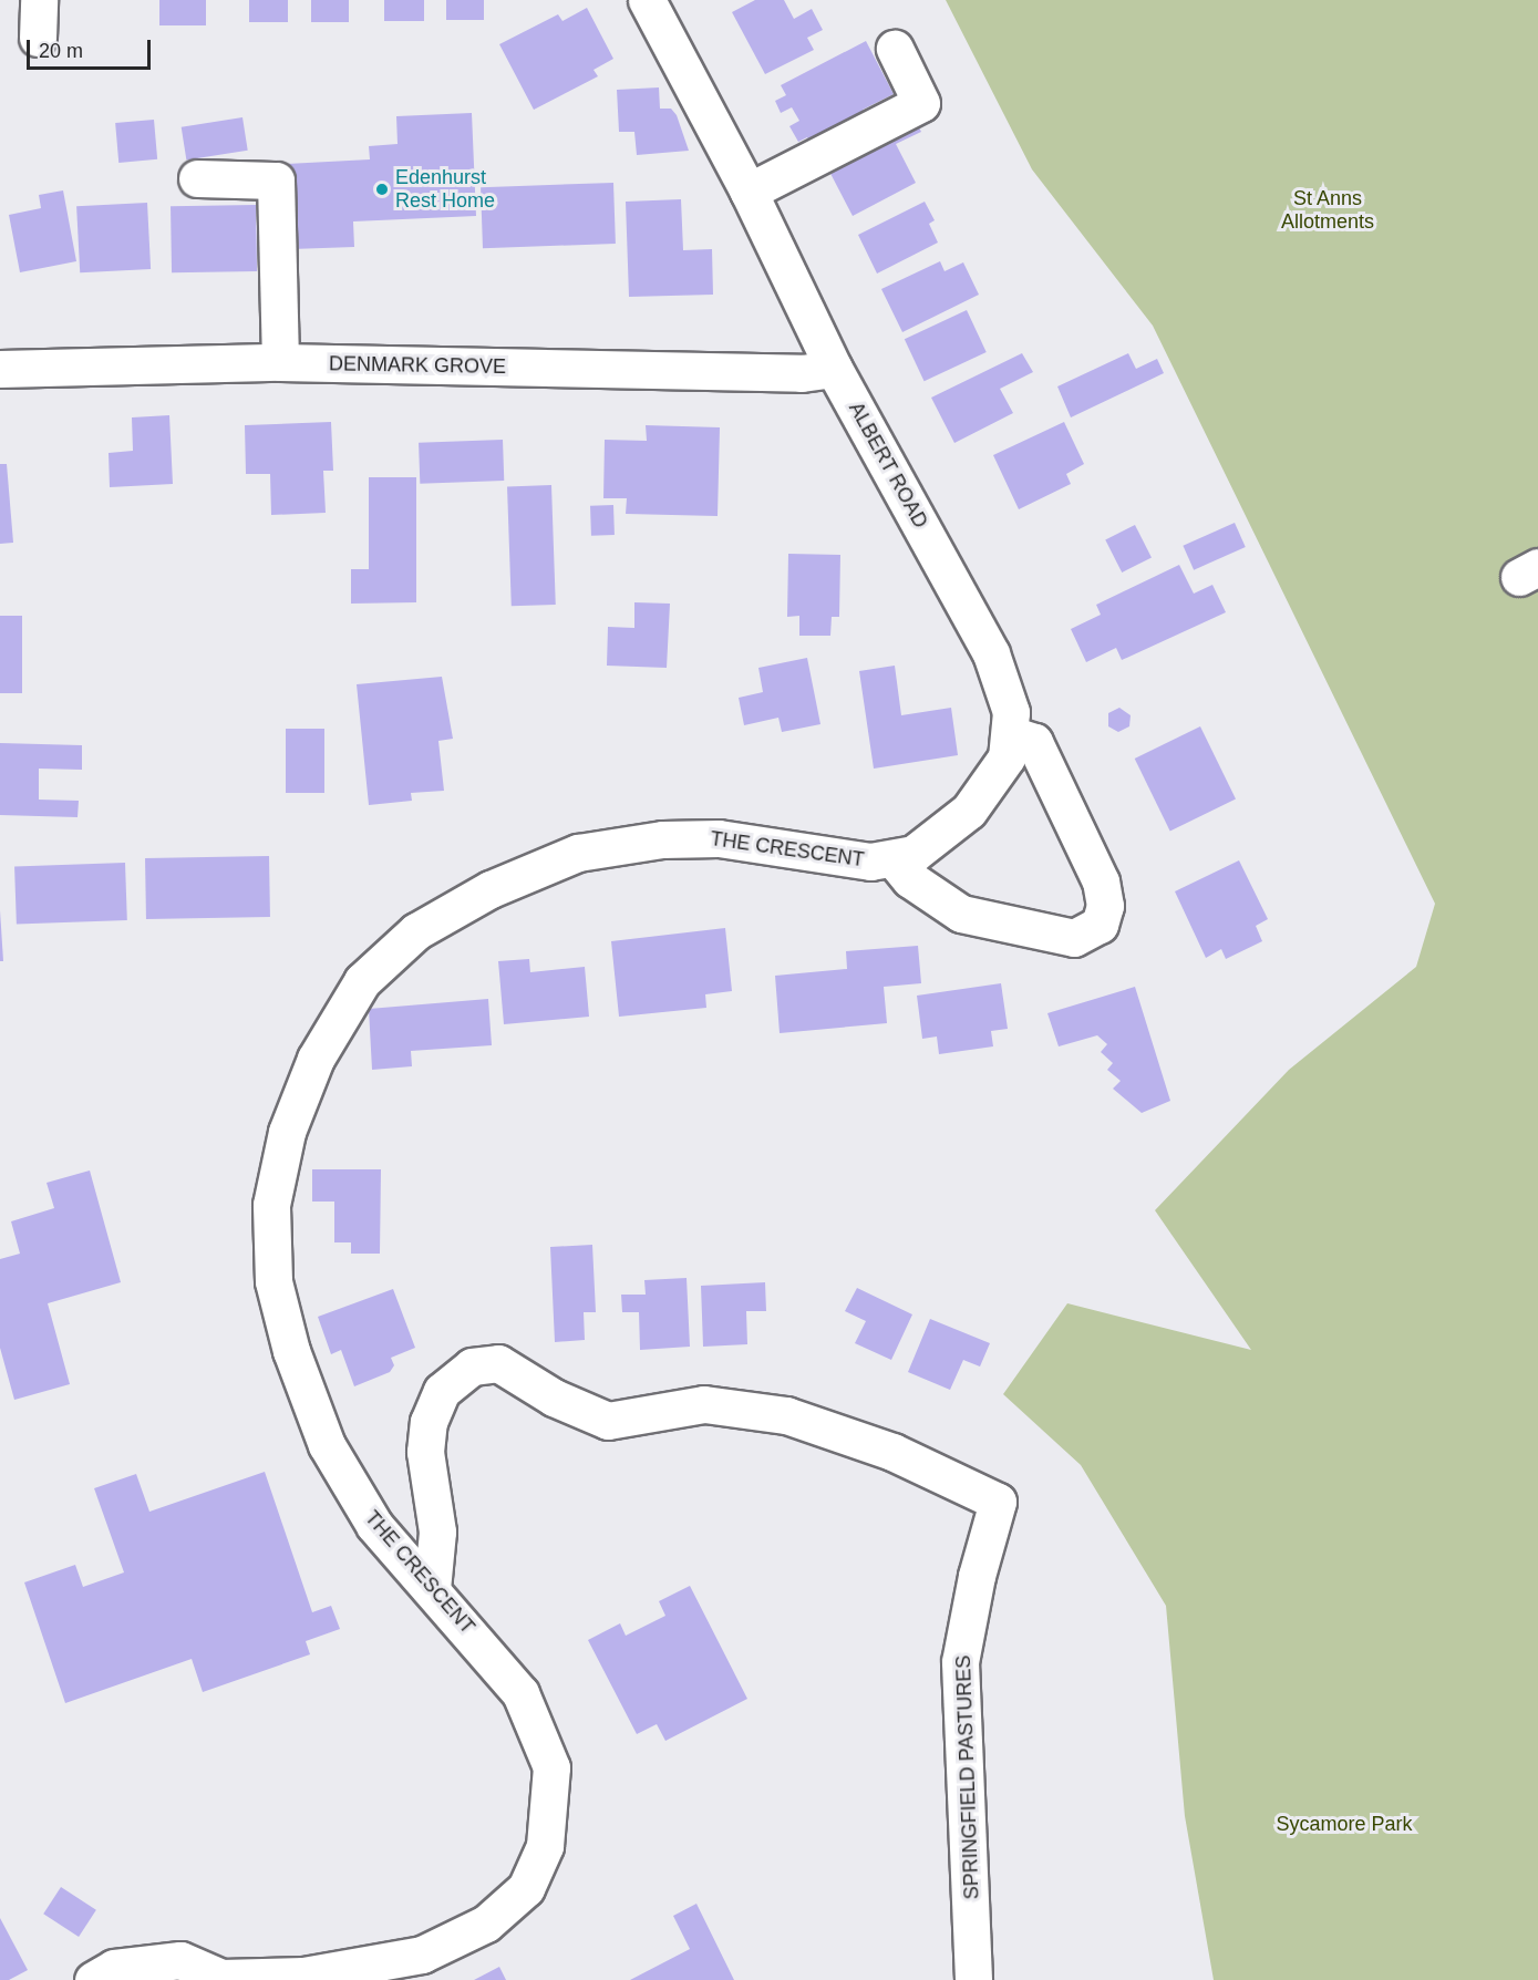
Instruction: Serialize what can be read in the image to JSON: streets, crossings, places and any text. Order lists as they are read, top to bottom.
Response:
{
  "streets": {
    "street": [
      "DENMARK GROVE",
      "ALBERT ROAD",
      "THE CRESCENT",
      "SPRINGFIELD PASTURES"
    ]
  },
  "crossings": [
    ["DENMARK GROVE", "ALBERT ROAD"],
    ["ALBERT ROAD", "THE CRESCENT"],
    ["THE CRESCENT", "SPRINGFIELD PASTURES"]
  ],
  "parks": ["St Anns Allotments", "Sycamore Park"],
  "places": ["Edenhurst Rest Home"],
  "scale_bar": "20 m"
}
